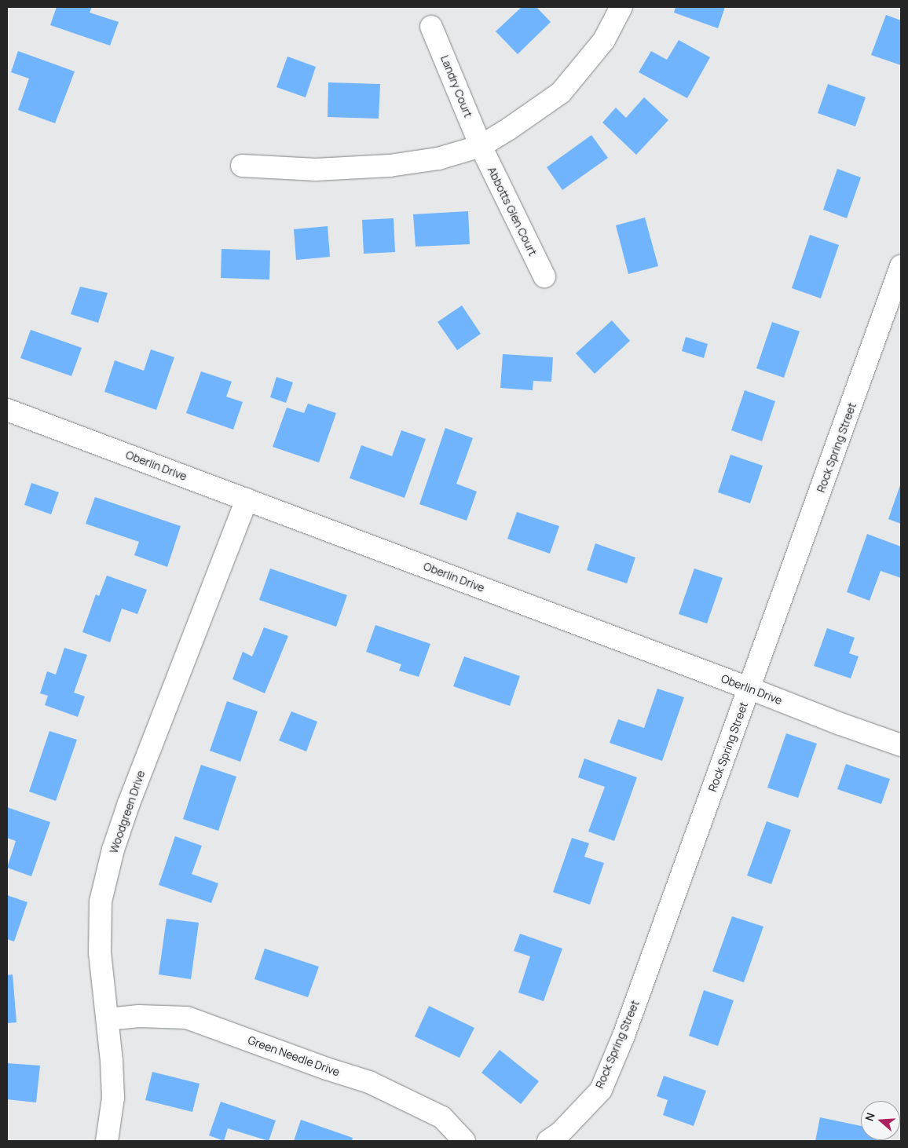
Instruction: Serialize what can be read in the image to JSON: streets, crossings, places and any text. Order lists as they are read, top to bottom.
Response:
{
  "streets": {
    "street": [
      "Landry Court",
      "Abbotts Glen Court",
      "Rock Spring Street",
      "Oberlin Drive",
      "Woodgreen Drive",
      "Green Needle Drive"
    ]
  },
  "crossings": [
    ["Landry Court", "Abbotts Glen Court"],
    ["Rock Spring Street", "Oberlin Drive"],
    ["Oberlin Drive", "Woodgreen Drive"],
    ["Woodgreen Drive", "Green Needle Drive"]
  ],
  "north": "left"
}
